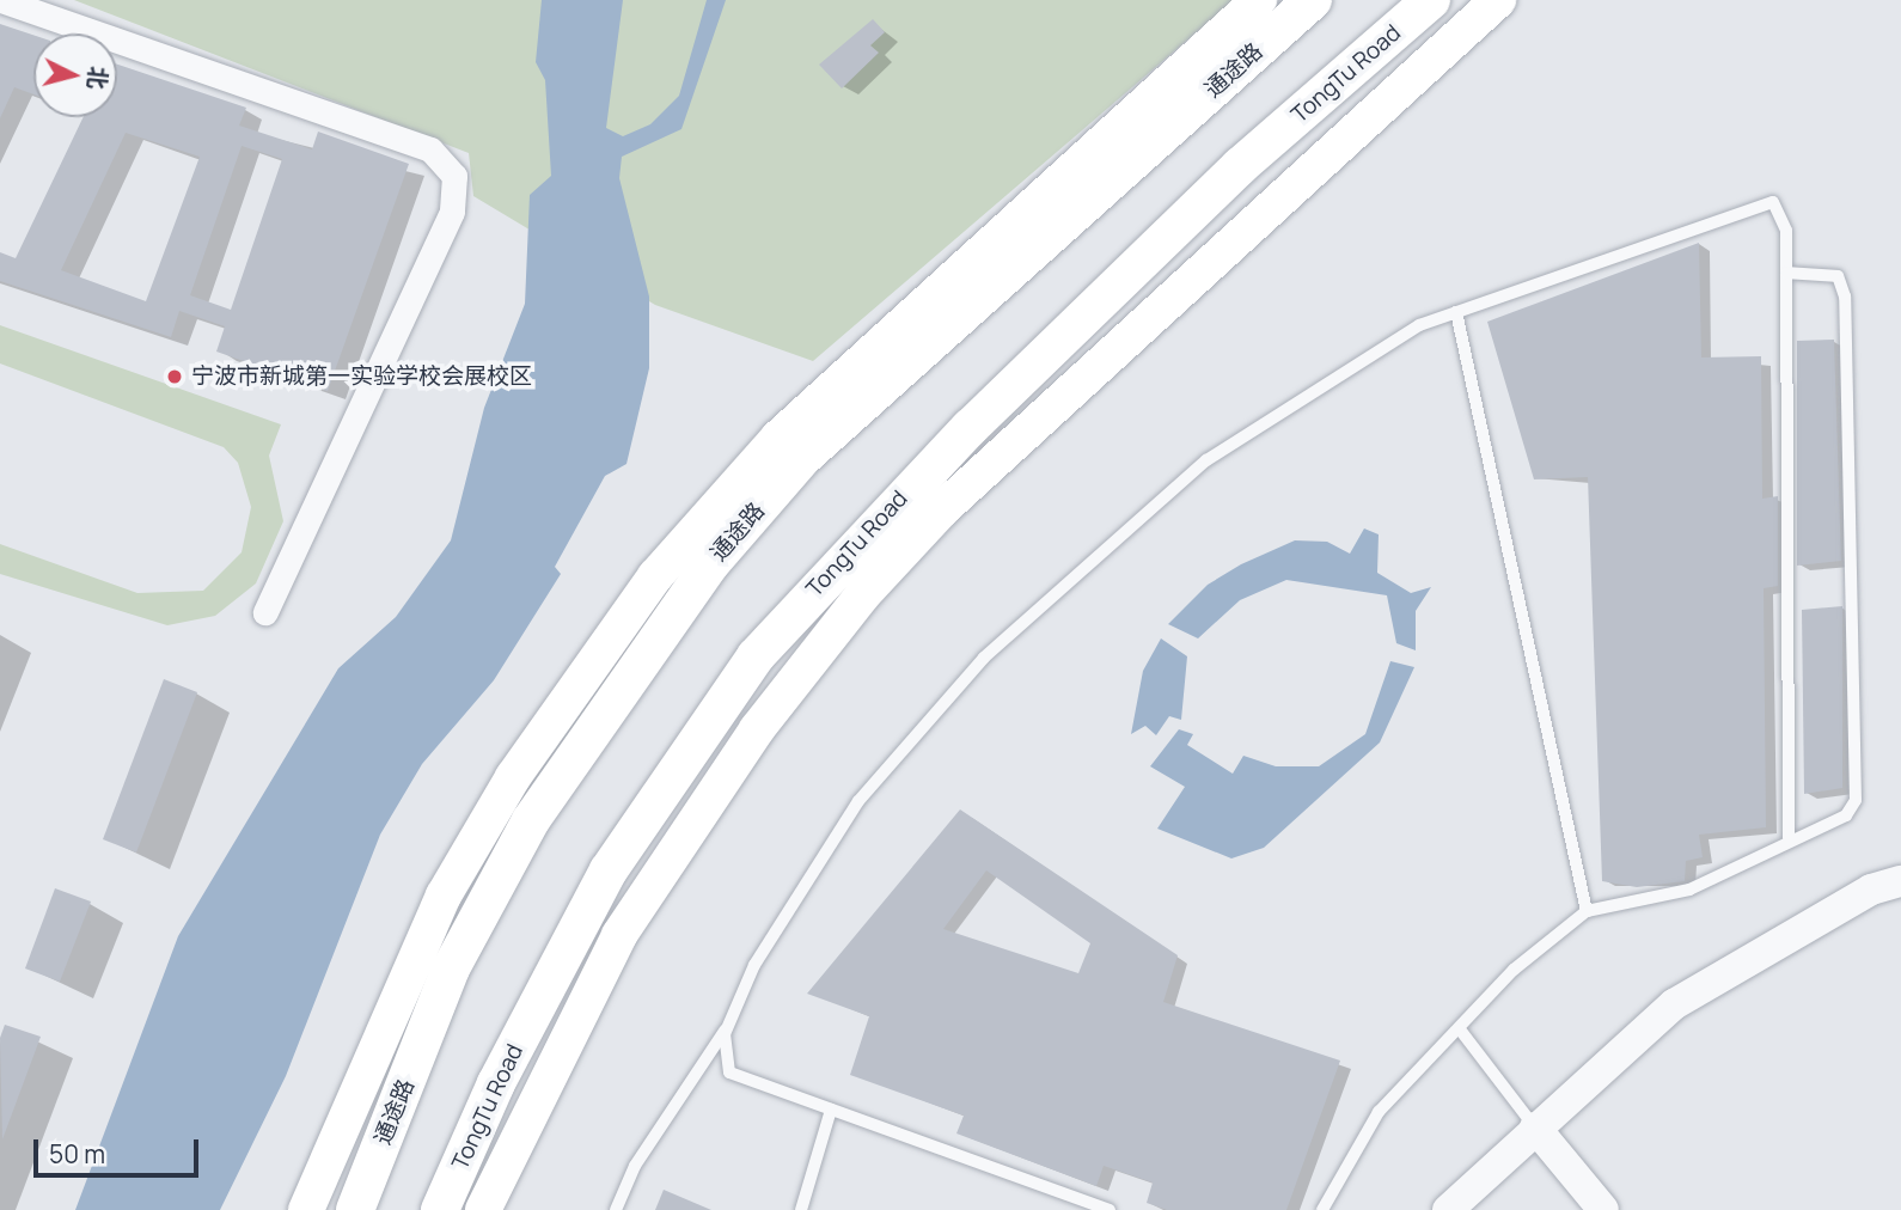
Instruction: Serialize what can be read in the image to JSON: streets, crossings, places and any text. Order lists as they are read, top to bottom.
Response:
{
  "streets": {
    "main road": ["通途路", "TongTu Road"]
  },
  "places": ["宁波市新城第一实验学校会展校区"],
  "scale_bar": "50 m",
  "north": "right"
}
